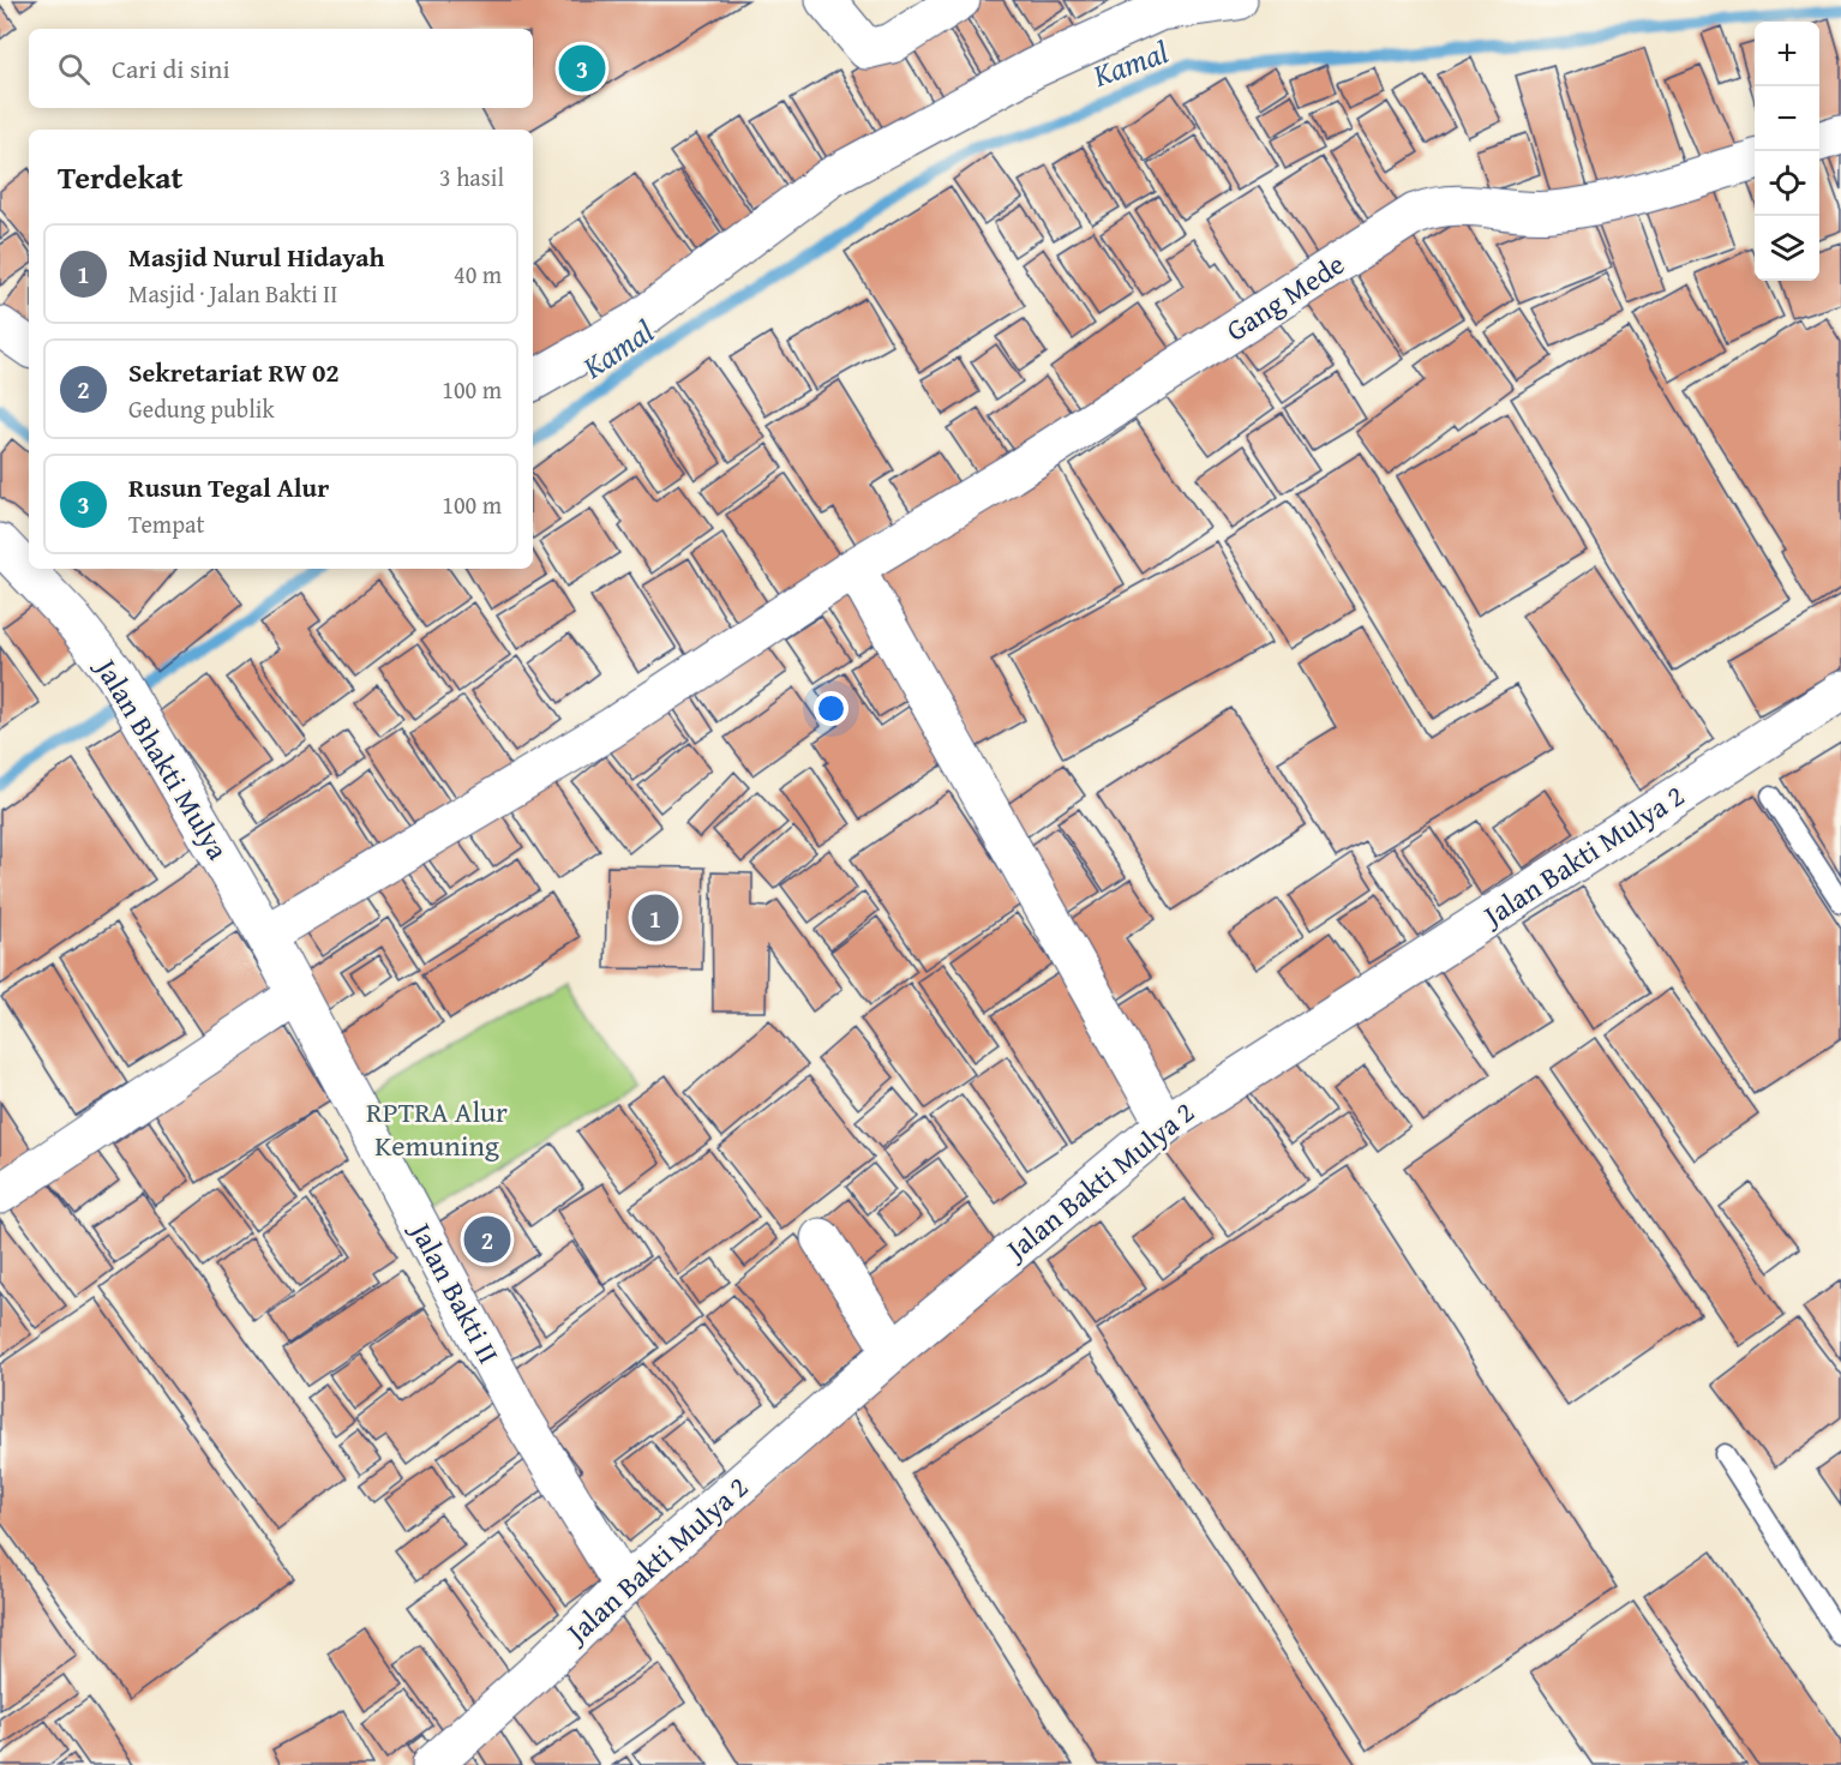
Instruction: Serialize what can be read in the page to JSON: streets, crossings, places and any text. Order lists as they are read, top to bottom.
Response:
{
  "streets": {
    "street": [
      "Gang Mede",
      "Jalan Bhakti Mulya",
      "Jalan Bakti Mulya 2",
      "Jalan Bakti II"
    ]
  },
  "crossings": [
    ["Gang Mede", "Jalan Bhakti Mulya"],
    ["Jalan Bhakti Mulya", "Jalan Bakti II"],
    ["Jalan Bakti Mulya 2", "Jalan Bakti II"]
  ],
  "water": ["Kamal"],
  "parks": ["RPTRA Alur Kemuning"],
  "page": {
    "map_buttons": ["+", "−"],
    "search": "Cari di sini",
    "pins": ["3", "1", "2"],
    "heading": ["Terdekat", "3 hasil"],
    "list": [
      {
        "mark": "1",
        "name": "Masjid Nurul Hidayah",
        "note": "Masjid · Jalan Bakti II",
        "value": "40 m"
      },
      {
        "mark": "2",
        "name": "Sekretariat RW 02",
        "note": "Gedung publik",
        "value": "100 m"
      },
      {
        "mark": "3",
        "name": "Rusun Tegal Alur",
        "note": "Tempat",
        "value": "100 m"
      }
    ]
  }
}
